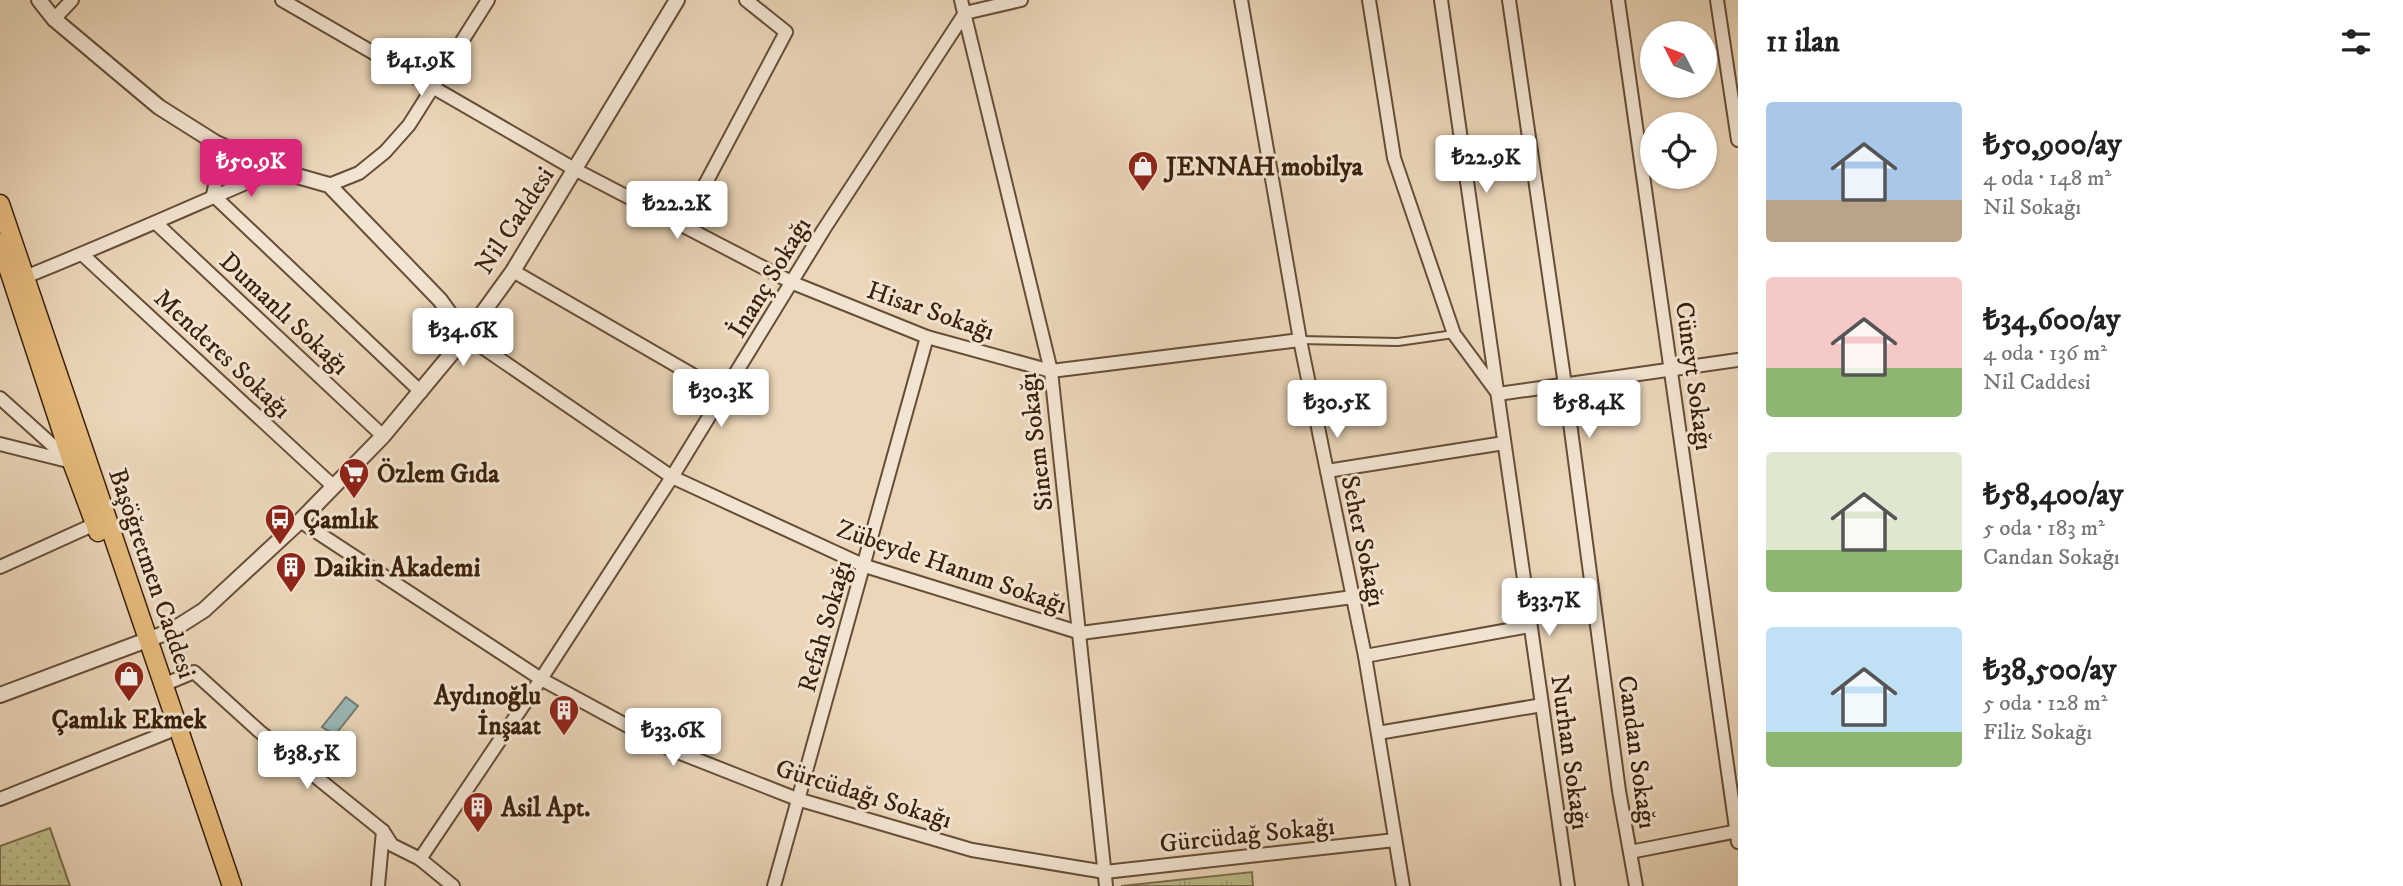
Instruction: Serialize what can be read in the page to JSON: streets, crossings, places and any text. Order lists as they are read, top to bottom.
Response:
{
  "streets": {
    "main road": ["Başöğretmen Caddesi"],
    "street": [
      "Nil Caddesi",
      "İnanç Sokağı",
      "Hisar Sokağı",
      "Dumanlı Sokağı",
      "Menderes Sokağı",
      "Cüneyt Sokağı",
      "Sinem Sokağı",
      "Seher Sokağı",
      "Zübeyde Hanım Sokağı",
      "Refah Sokağı",
      "Nurhan Sokağı",
      "Candan Sokağı",
      "Gürcüdağı Sokağı",
      "Gürcüdağ Sokağı"
    ]
  },
  "crossings": [
    ["Nil Caddesi", "Hisar Sokağı"],
    ["Nil Caddesi", "Dumanlı Sokağı"],
    ["Nil Caddesi", "Menderes Sokağı"],
    ["Nil Caddesi", "Zübeyde Hanım Sokağı"],
    ["Nil Caddesi", "Başöğretmen Caddesi"],
    ["Nil Caddesi", "Gürcüdağı Sokağı"],
    ["İnanç Sokağı", "Hisar Sokağı"],
    ["İnanç Sokağı", "Sinem Sokağı"],
    ["İnanç Sokağı", "Zübeyde Hanım Sokağı"],
    ["İnanç Sokağı", "Gürcüdağı Sokağı"],
    ["Hisar Sokağı", "Sinem Sokağı"],
    ["Hisar Sokağı", "Seher Sokağı"],
    ["Hisar Sokağı", "Refah Sokağı"],
    ["Sinem Sokağı", "Zübeyde Hanım Sokağı"],
    ["Sinem Sokağı", "Gürcüdağı Sokağı"],
    ["Sinem Sokağı", "Gürcüdağ Sokağı"],
    ["Seher Sokağı", "Zübeyde Hanım Sokağı"],
    ["Seher Sokağı", "Gürcüdağ Sokağı"],
    ["Zübeyde Hanım Sokağı", "Refah Sokağı"],
    ["Refah Sokağı", "Gürcüdağı Sokağı"],
    ["Gürcüdağı Sokağı", "Gürcüdağ Sokağı"]
  ],
  "places": {
    "shop": ["JENNAH mobilya", "Çamlık Ekmek"],
    "supermarket": ["Özlem Gıda"],
    "bus stop": ["Çamlık"],
    "building": ["Daikin Akademi", "Aydınoğlu İnşaat", "Asil Apt."]
  },
  "north": "top left",
  "page": {
    "heading": "11 ilan",
    "price": [
      "₺41.9K",
      "₺22.9K",
      "₺50.9K",
      "₺22.2K",
      "₺34.6K",
      "₺30.3K",
      "₺30.5K",
      "₺58.4K",
      "₺33.7K",
      "₺33.6K",
      "₺38.5K"
    ],
    "list": [
      {
        "name": "₺50,900/ay",
        "note": "4 oda · 148 m² · Nil Sokağı"
      },
      {
        "name": "₺34,600/ay",
        "note": "4 oda · 136 m² · Nil Caddesi"
      },
      {
        "name": "₺58,400/ay",
        "note": "5 oda · 183 m² · Candan Sokağı"
      },
      {
        "name": "₺38,500/ay",
        "note": "5 oda · 128 m² · Filiz Sokağı"
      }
    ]
  }
}
